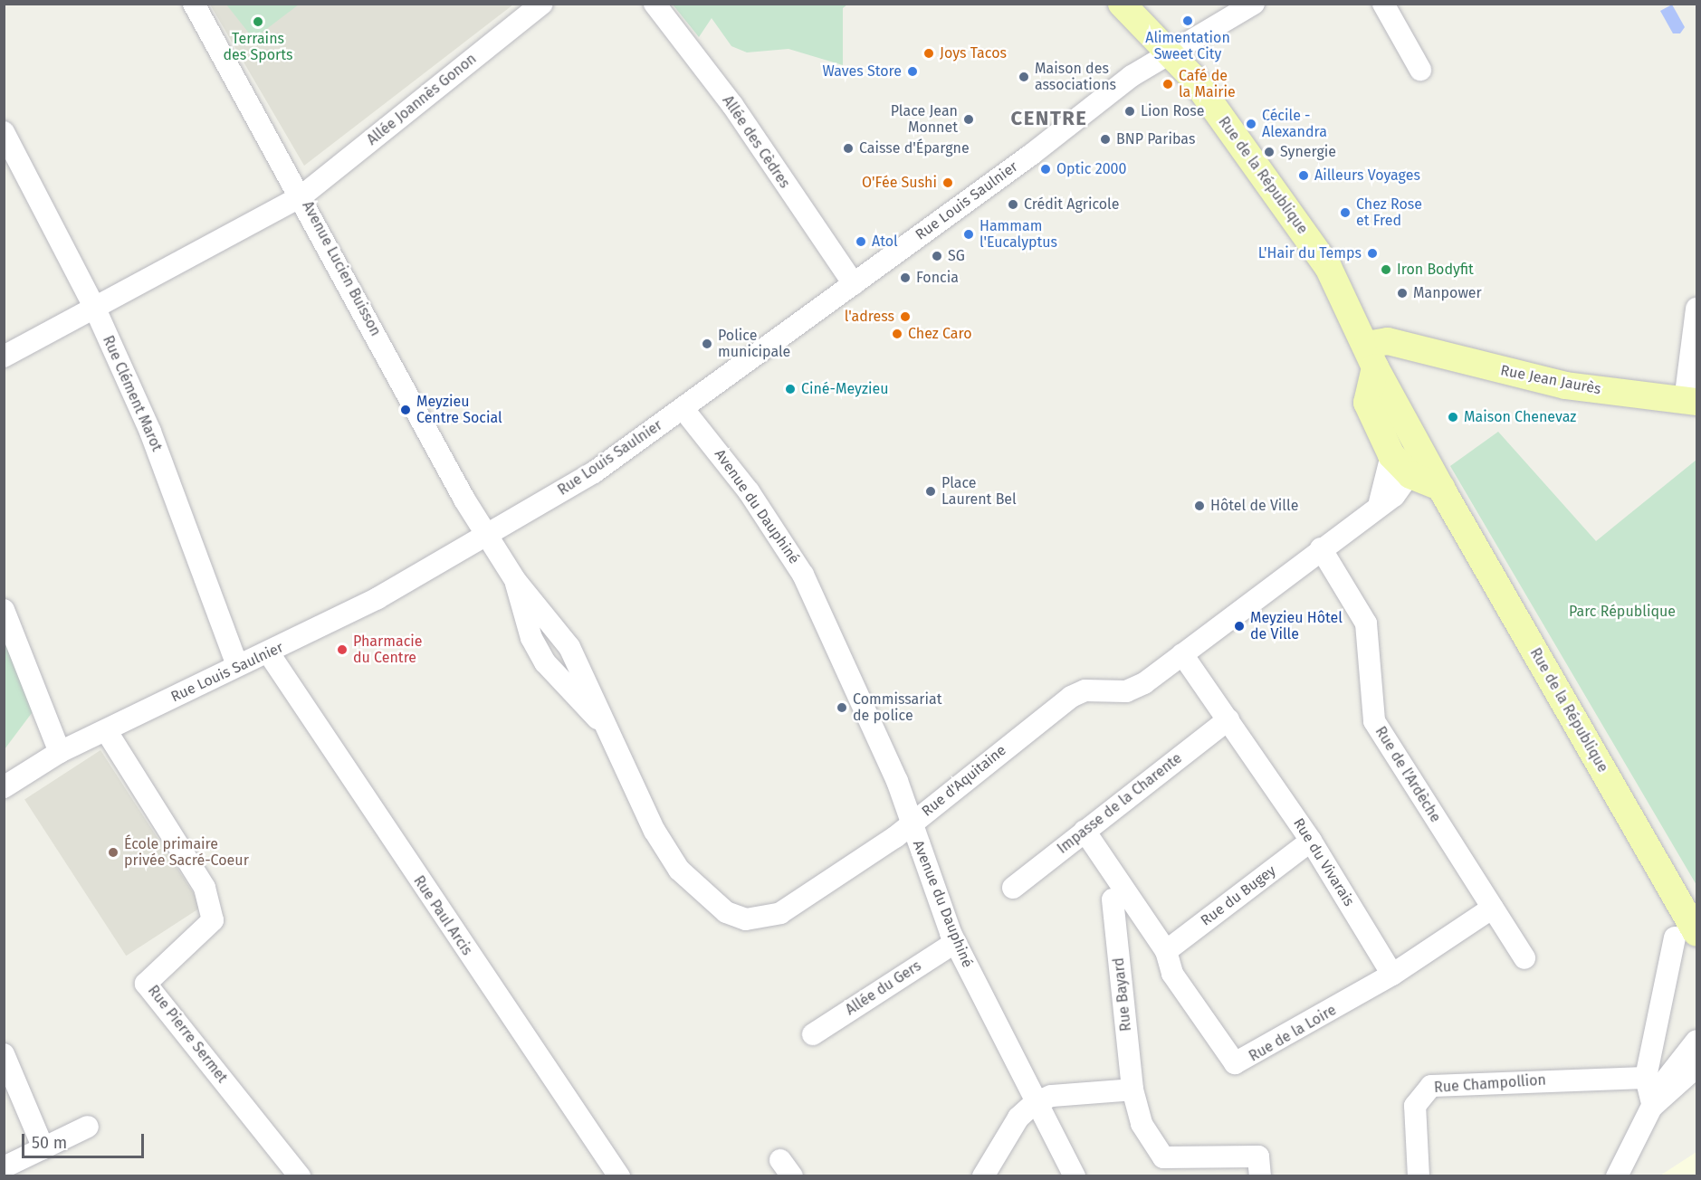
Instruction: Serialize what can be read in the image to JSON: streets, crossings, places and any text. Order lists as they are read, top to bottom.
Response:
{
  "streets": {
    "main road": ["Rue de la République", "Rue Jean Jaurès"],
    "street": [
      "Allée Joannès Gonon",
      "Allée des Cèdres",
      "Rue Louis Saulnier",
      "Avenue Lucien Buisson",
      "Rue Clément Marot",
      "Avenue du Dauphiné",
      "Rue de l'Ardèche",
      "Rue d'Aquitaine",
      "Impasse de la Charente",
      "Rue du Vivarais",
      "Rue du Bugey",
      "Rue Paul Arcis",
      "Allée du Gers",
      "Rue Bayard",
      "Rue de la Loire",
      "Rue Pierre Sermet",
      "Rue Champollion"
    ]
  },
  "crossings": [
    ["Allée Joannès Gonon", "Avenue Lucien Buisson"],
    ["Allée Joannès Gonon", "Rue Clément Marot"],
    ["Allée des Cèdres", "Rue Louis Saulnier"],
    ["Rue de la République", "Rue Louis Saulnier"],
    ["Rue de la République", "Rue Jean Jaurès"],
    ["Rue de la République", "Rue d'Aquitaine"],
    ["Rue Louis Saulnier", "Avenue Lucien Buisson"],
    ["Rue Louis Saulnier", "Rue Clément Marot"],
    ["Rue Louis Saulnier", "Avenue du Dauphiné"],
    ["Rue Louis Saulnier", "Rue d'Aquitaine"],
    ["Rue Louis Saulnier", "Rue Paul Arcis"],
    ["Rue Louis Saulnier", "Rue Pierre Sermet"],
    ["Avenue Lucien Buisson", "Rue d'Aquitaine"],
    ["Avenue du Dauphiné", "Rue d'Aquitaine"],
    ["Avenue du Dauphiné", "Allée du Gers"],
    ["Rue de l'Ardèche", "Rue d'Aquitaine"],
    ["Rue d'Aquitaine", "Rue du Vivarais"],
    ["Impasse de la Charente", "Rue du Vivarais"],
    ["Impasse de la Charente", "Rue de la Loire"],
    ["Rue du Vivarais", "Rue du Bugey"],
    ["Rue du Vivarais", "Rue de la Loire"],
    ["Rue du Bugey", "Rue de la Loire"]
  ],
  "districts": ["CENTRE"],
  "parks": ["Parc République"],
  "places": [
    "Alimentation Sweet City",
    "Terrains des Sports",
    "Joys Tacos",
    "Waves Store",
    "Maison des associations",
    "Café de la Mairie",
    "Lion Rose",
    "Place Jean Monnet",
    "Cécile - Alexandra",
    "BNP Paribas",
    "Caisse d'Épargne",
    "Synergie",
    "Optic 2000",
    "Ailleurs Voyages",
    "O'Fée Sushi",
    "Crédit Agricole",
    "Chez Rose et Fred",
    "Hammam l'Eucalyptus",
    "Atol",
    "L'Hair du Temps",
    "SG",
    "Iron Bodyfit",
    "Foncia",
    "Manpower",
    "l'adress",
    "Chez Caro",
    "Police municipale",
    "Ciné-Meyzieu",
    "Meyzieu Centre Social",
    "Maison Chenevaz",
    "Place Laurent Bel",
    "Hôtel de Ville",
    "Meyzieu Hôtel de Ville",
    "Pharmacie du Centre",
    "Commissariat de police",
    "École primaire privée Sacré-Coeur"
  ],
  "scale_bar": "50 m"
}
